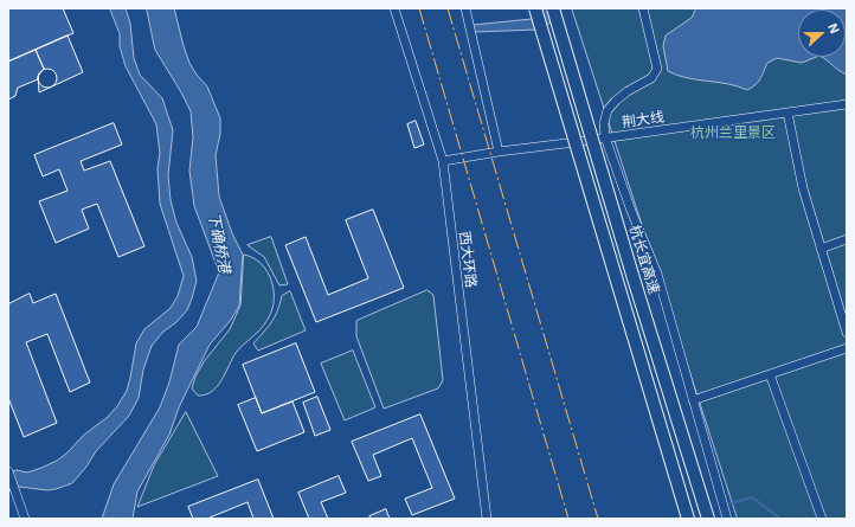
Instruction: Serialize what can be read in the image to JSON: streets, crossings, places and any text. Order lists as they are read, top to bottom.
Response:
{
  "streets": {
    "highway": ["杭长宜高速"],
    "street": ["荆大线", "西大环路"]
  },
  "crossings": [
    ["荆大线", "西大环路"]
  ],
  "water": ["下确桥港"],
  "parks": ["杭州兰里景区"],
  "north": "right"
}
